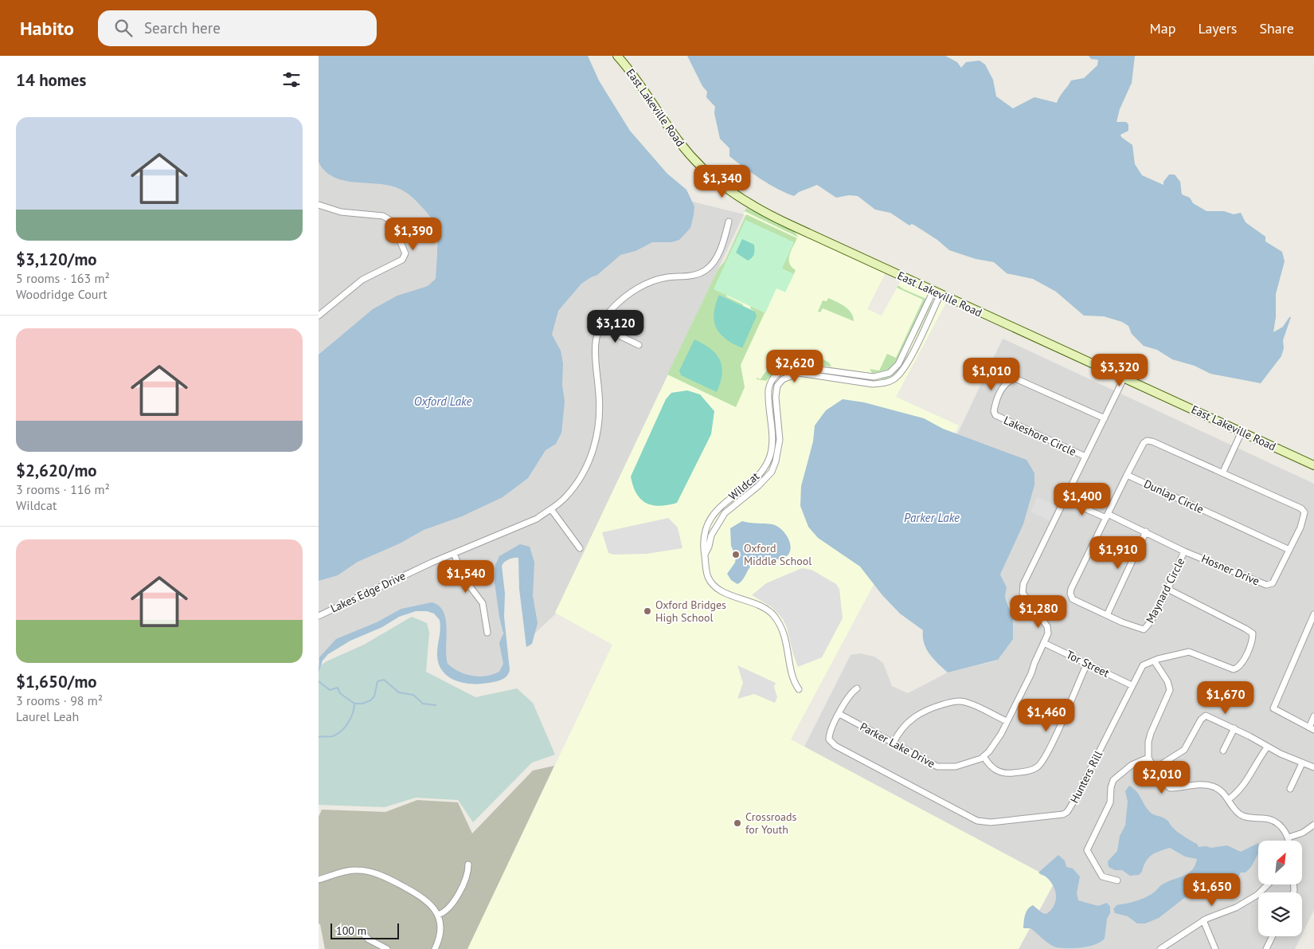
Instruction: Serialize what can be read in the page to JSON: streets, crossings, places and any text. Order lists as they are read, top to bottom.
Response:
{
  "streets": {
    "main road": ["East Lakeville Road"],
    "street": [
      "Lakeshore Circle",
      "Wildcat",
      "Dunlap Circle",
      "Hosner Drive",
      "Maynard Circle",
      "Lakes Edge Drive",
      "Tor Street",
      "Parker Lake Drive",
      "Hunters Rill"
    ]
  },
  "crossings": [
    ["East Lakeville Road", "Parker Lake Drive"],
    ["Lakeshore Circle", "Parker Lake Drive"],
    ["Dunlap Circle", "Hosner Drive"],
    ["Dunlap Circle", "Maynard Circle"],
    ["Hosner Drive", "Maynard Circle"],
    ["Hosner Drive", "Parker Lake Drive"],
    ["Maynard Circle", "Hunters Rill"],
    ["Tor Street", "Parker Lake Drive"],
    ["Tor Street", "Hunters Rill"],
    ["Parker Lake Drive", "Hunters Rill"]
  ],
  "water": ["Oxford Lake", "Parker Lake"],
  "places": ["Oxford Middle School", "Oxford Bridges High School", "Crossroads for Youth"],
  "scale_bar": "100 m",
  "north": "top right",
  "page": {
    "header": "Habito",
    "search": "Search here",
    "nav": ["Map", "Layers", "Share"],
    "heading": "14 homes",
    "list": [
      {
        "name": "$3,120/mo",
        "note": "5 rooms · 163 m² · Woodridge Court"
      },
      {
        "name": "$2,620/mo",
        "note": "3 rooms · 116 m² · Wildcat"
      },
      {
        "name": "$1,650/mo",
        "note": "3 rooms · 98 m² · Laurel Leah"
      }
    ],
    "price": [
      "$1,340",
      "$1,390",
      "$3,120",
      "$2,620",
      "$3,320",
      "$1,010",
      "$1,400",
      "$1,910",
      "$1,540",
      "$1,280",
      "$1,670",
      "$1,460",
      "$2,010",
      "$1,650"
    ],
    "scale": "100 m"
  }
}
